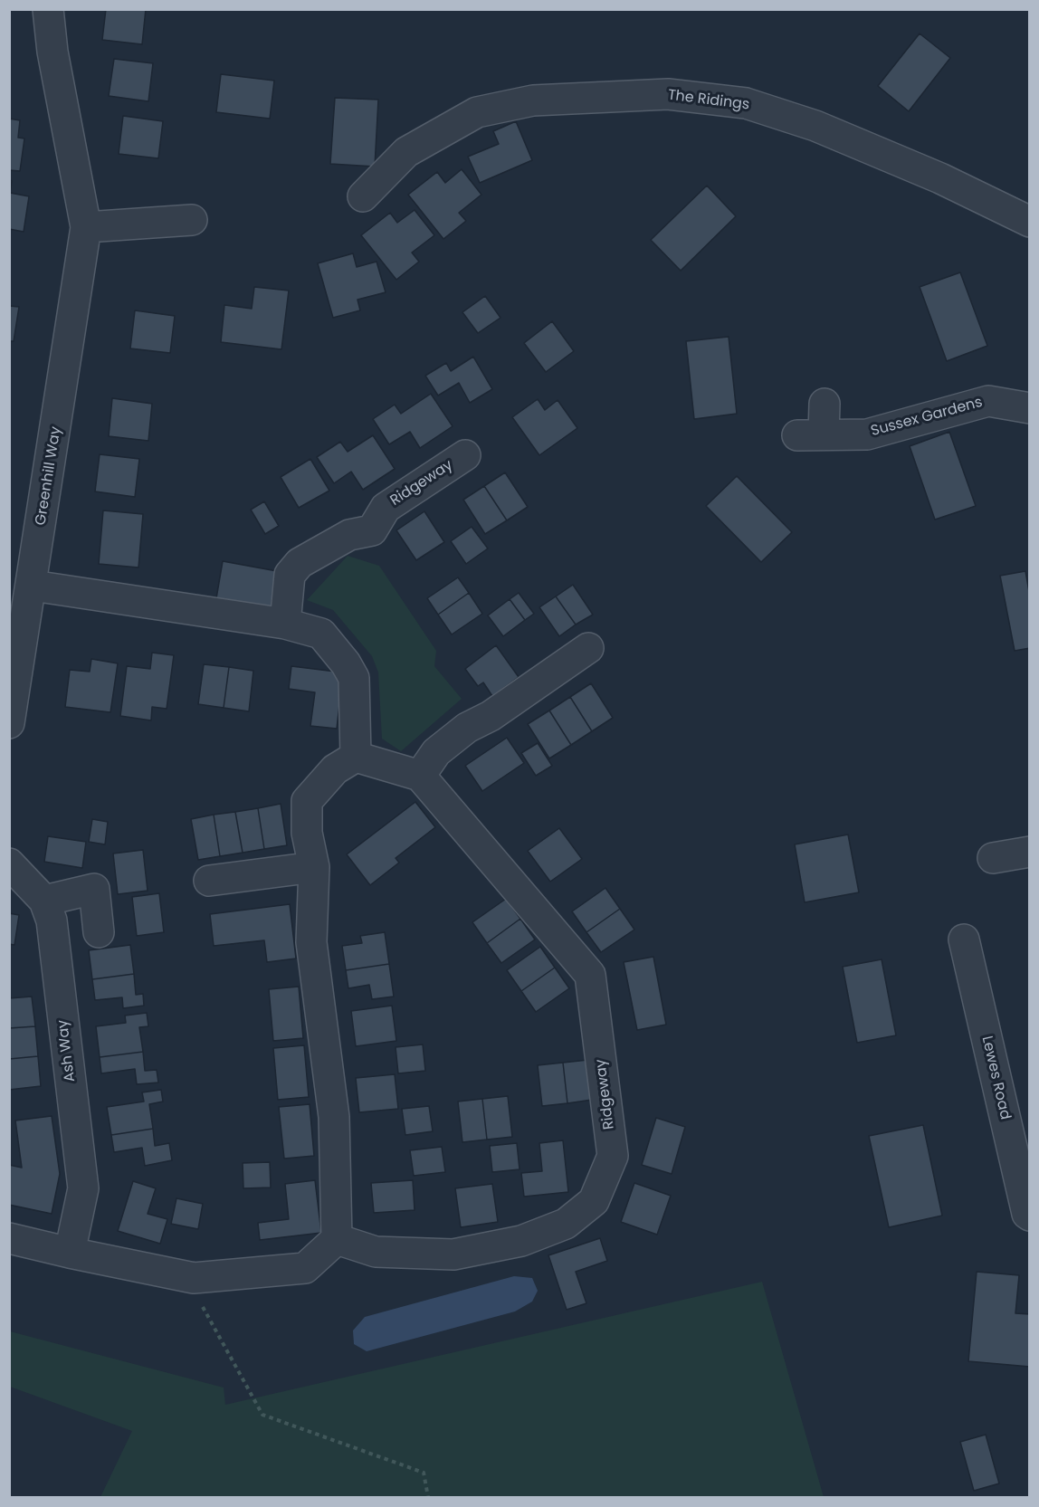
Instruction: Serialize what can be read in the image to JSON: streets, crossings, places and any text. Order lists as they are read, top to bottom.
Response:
{
  "streets": {
    "street": [
      "The Ridings",
      "Sussex Gardens",
      "Greenhill Way",
      "Ridgeway",
      "Ash Way",
      "Lewes Road"
    ]
  }
}
